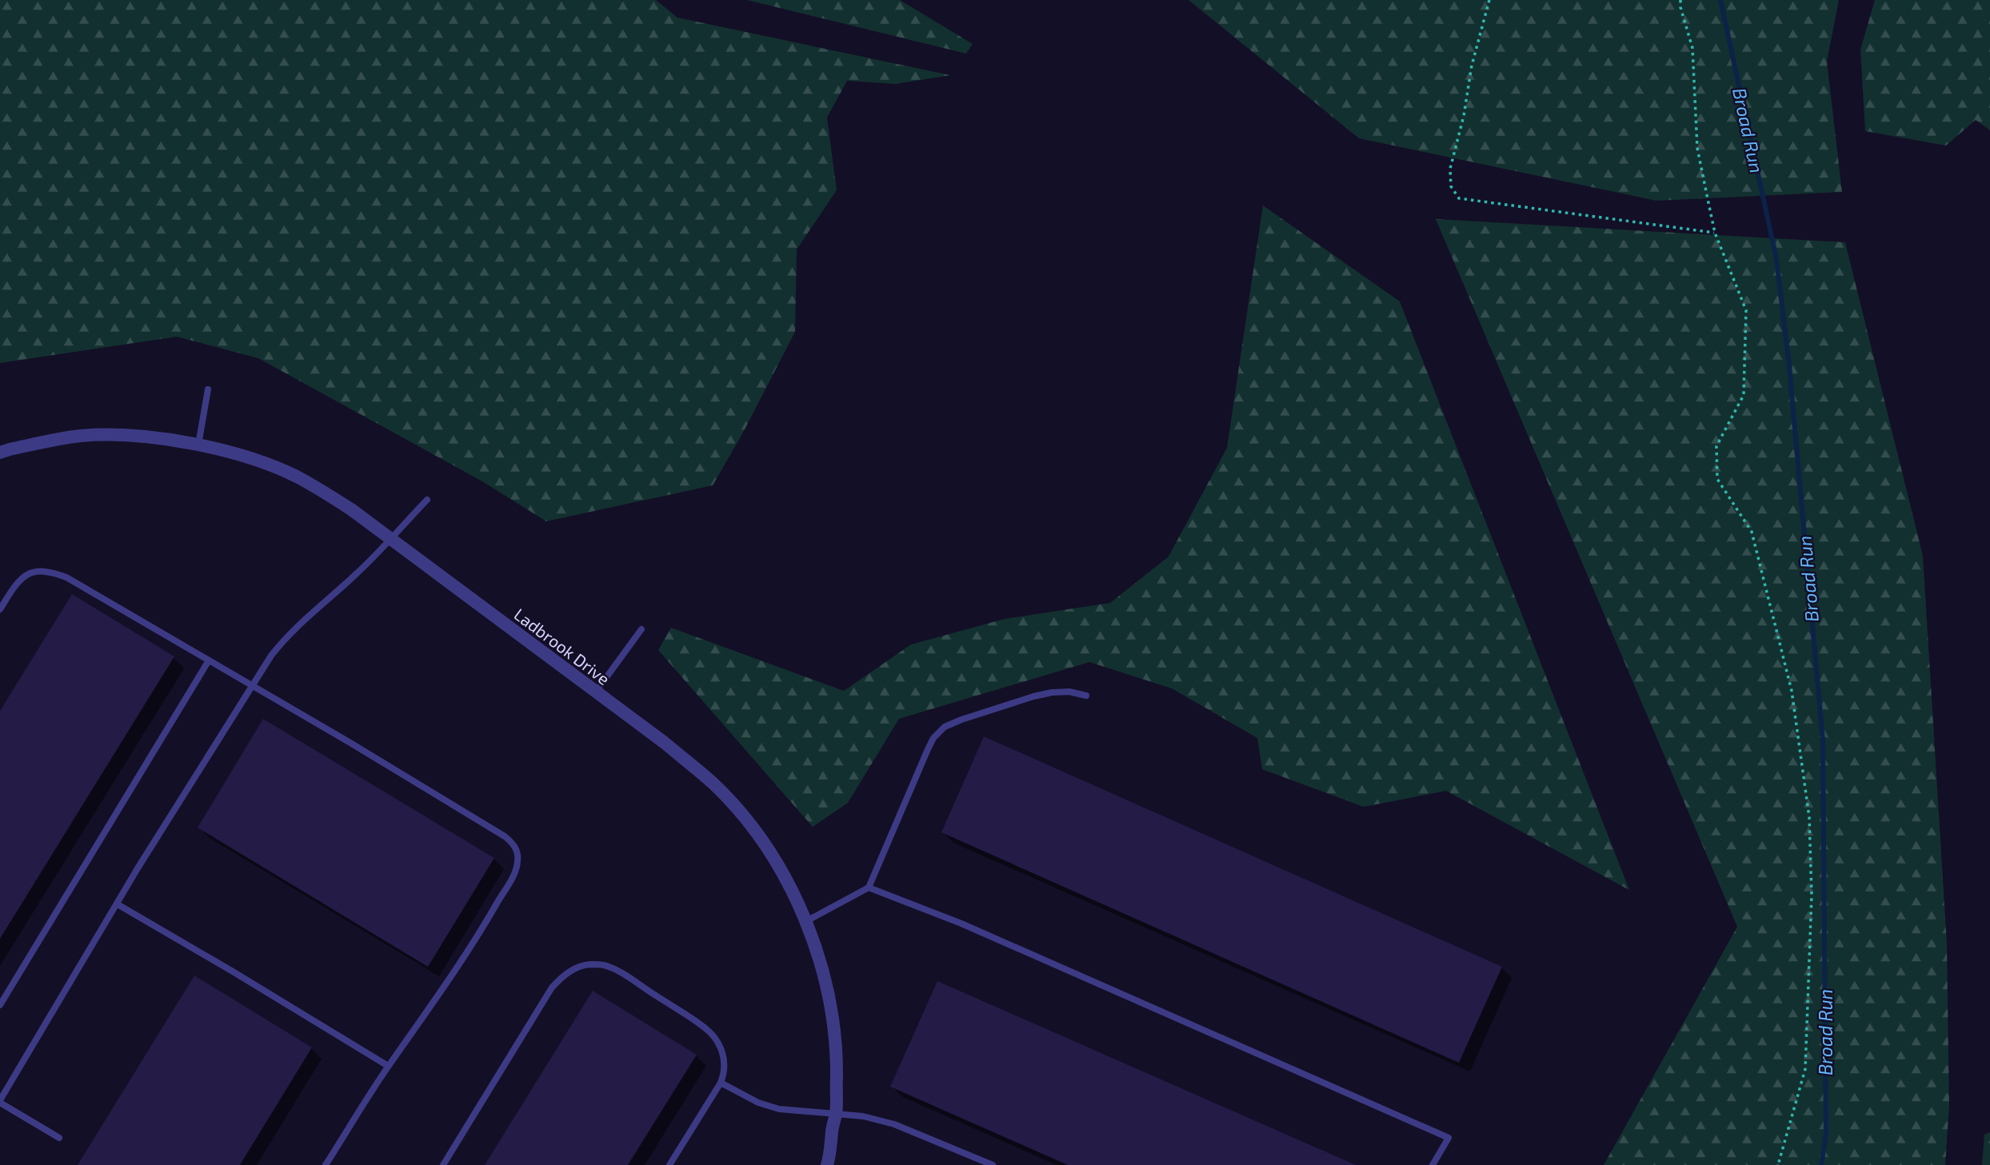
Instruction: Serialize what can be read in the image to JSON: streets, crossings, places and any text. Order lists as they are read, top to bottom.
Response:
{
  "streets": {
    "street": ["Ladbrook Drive"]
  },
  "water": ["Broad Run"]
}
